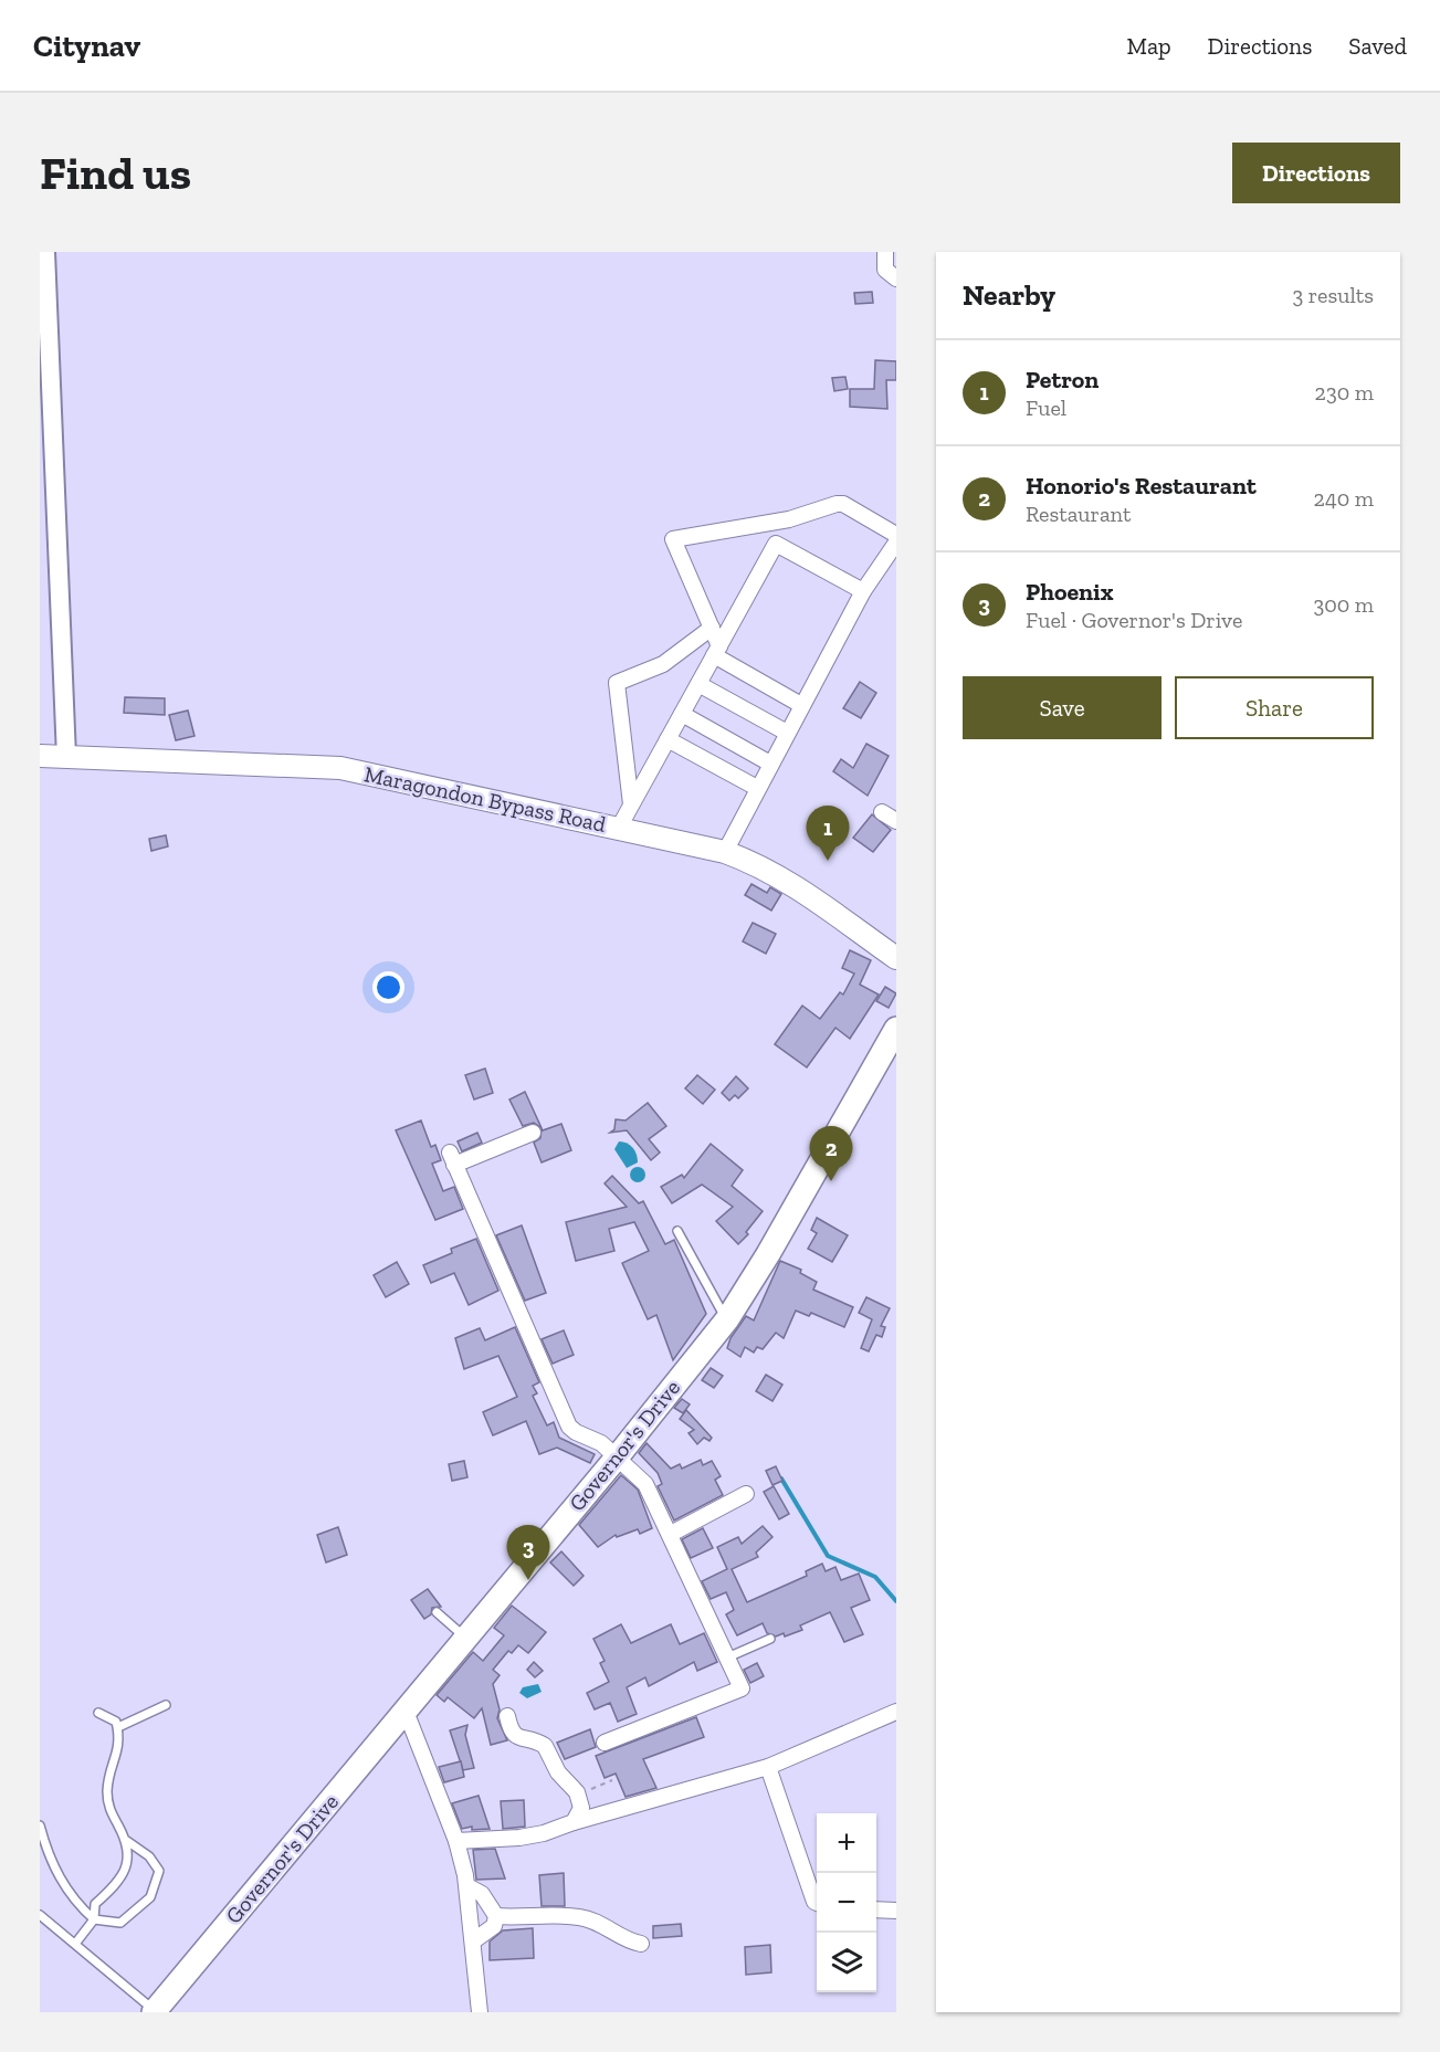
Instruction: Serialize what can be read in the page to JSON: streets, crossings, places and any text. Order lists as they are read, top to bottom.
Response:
{
  "streets": {
    "main road": ["Maragondon Bypass Road", "Governor's Drive"]
  },
  "page": {
    "header": "Citynav",
    "nav": ["Map", "Directions", "Saved"],
    "buttons": [
      "Directions",
      ["Save", "Share"]
    ],
    "title": "Find us",
    "heading": ["Nearby", "3 results"],
    "list": [
      {
        "mark": "1",
        "name": "Petron",
        "note": "Fuel",
        "value": "230 m"
      },
      {
        "mark": "2",
        "name": "Honorio's Restaurant",
        "note": "Restaurant",
        "value": "240 m"
      },
      {
        "mark": "3",
        "name": "Phoenix",
        "note": "Fuel · Governor's Drive",
        "value": "300 m"
      }
    ],
    "pins": ["1", "2", "3"],
    "map_buttons": ["+", "−"]
  }
}
